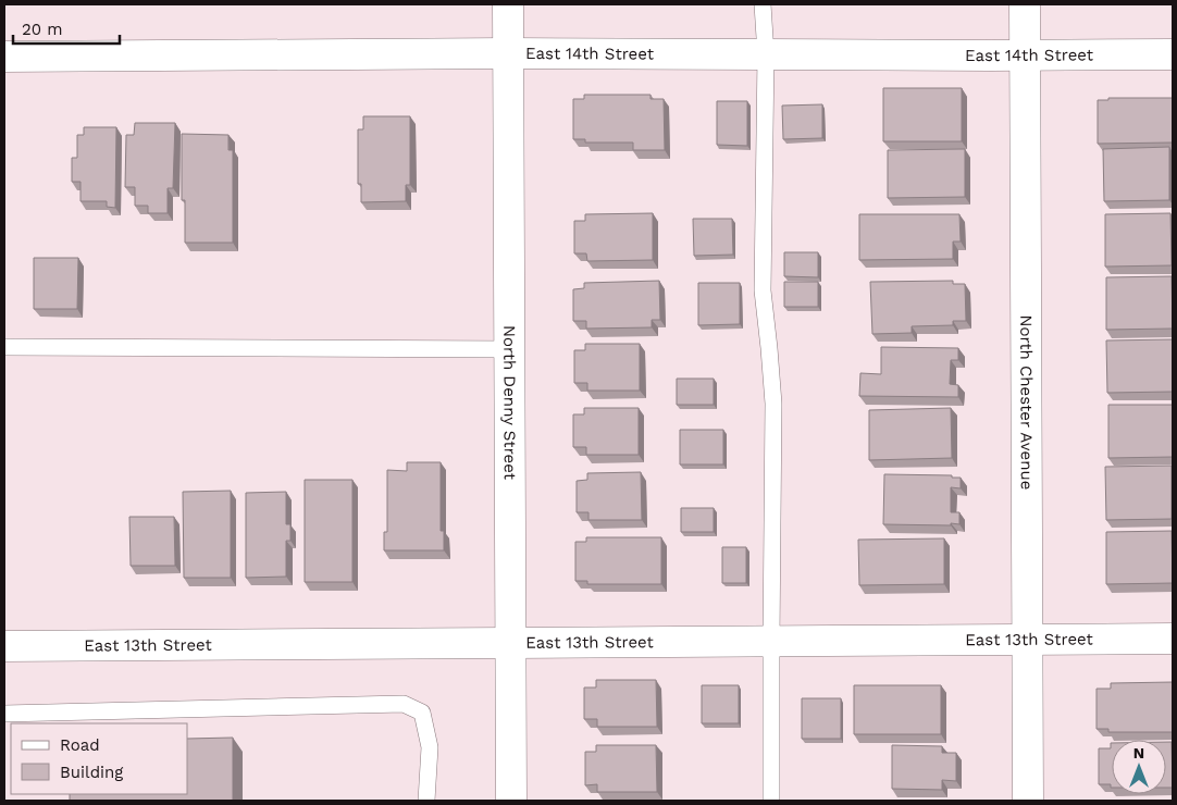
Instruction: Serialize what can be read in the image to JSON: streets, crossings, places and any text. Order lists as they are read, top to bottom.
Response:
{
  "streets": {
    "street": [
      "East 14th Street",
      "North Denny Street",
      "North Chester Avenue",
      "East 13th Street"
    ]
  },
  "crossings": [
    ["East 14th Street", "North Denny Street"],
    ["East 14th Street", "North Chester Avenue"],
    ["North Denny Street", "East 13th Street"],
    ["North Chester Avenue", "East 13th Street"]
  ],
  "legend": ["Road", "Building"],
  "scale_bar": "20 m",
  "north": "top"
}
